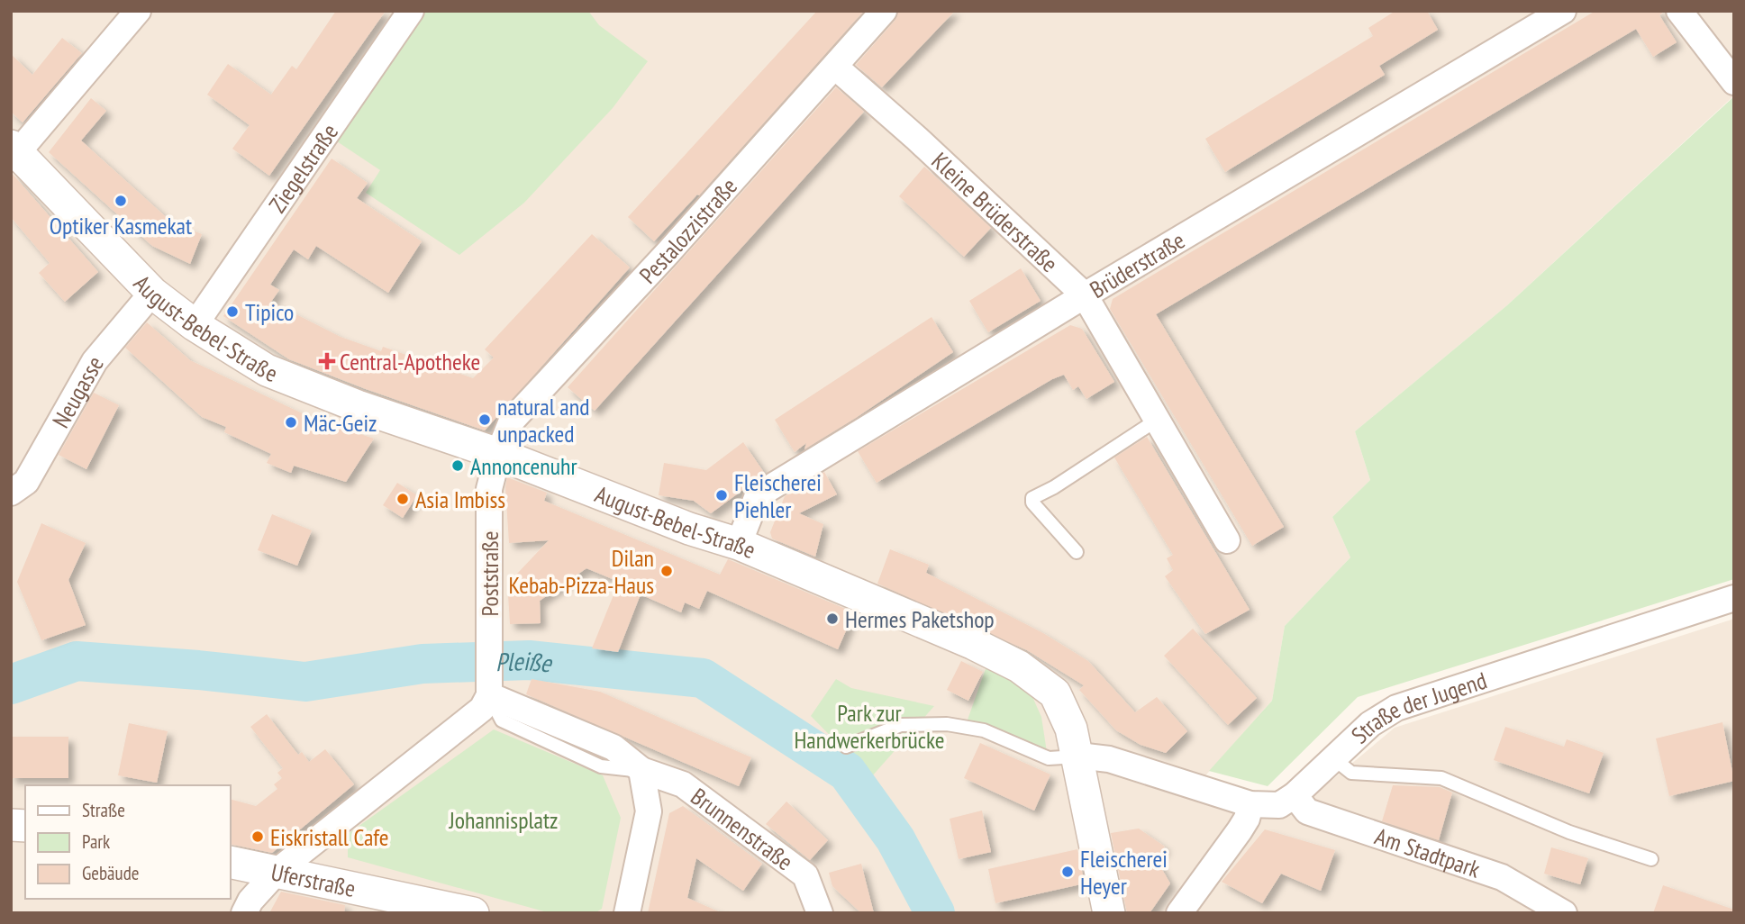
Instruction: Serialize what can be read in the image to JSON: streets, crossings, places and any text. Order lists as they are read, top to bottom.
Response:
{
  "streets": {
    "street": [
      "Ziegelstraße",
      "Kleine Brüderstraße",
      "Pestalozzistraße",
      "Brüderstraße",
      "August-Bebel-Straße",
      "Neugasse",
      "Poststraße",
      "Straße der Jugend",
      "Brunnenstraße",
      "Am Stadtpark",
      "Uferstraße"
    ]
  },
  "crossings": [
    ["Ziegelstraße", "August-Bebel-Straße"],
    ["Kleine Brüderstraße", "Pestalozzistraße"],
    ["Kleine Brüderstraße", "Brüderstraße"],
    ["Pestalozzistraße", "August-Bebel-Straße"],
    ["Pestalozzistraße", "Poststraße"],
    ["Brüderstraße", "August-Bebel-Straße"],
    ["August-Bebel-Straße", "Neugasse"],
    ["August-Bebel-Straße", "Poststraße"],
    ["Straße der Jugend", "Am Stadtpark"]
  ],
  "water": ["Pleiße"],
  "parks": ["Park zur Handwerkerbrücke", "Johannisplatz"],
  "places": {
    "other": [
      "Optiker Kasmekat",
      "Tipico",
      "natural and unpacked",
      "Mäc-Geiz",
      "Annoncenuhr",
      "Fleischerei Piehler",
      "Asia Imbiss",
      "Dilan Kebab-Pizza-Haus",
      "Hermes Paketshop",
      "Eiskristall Cafe",
      "Fleischerei Heyer"
    ],
    "health": ["Central-Apotheke"]
  },
  "legend": ["Straße", "Park", "Gebäude"]
}
